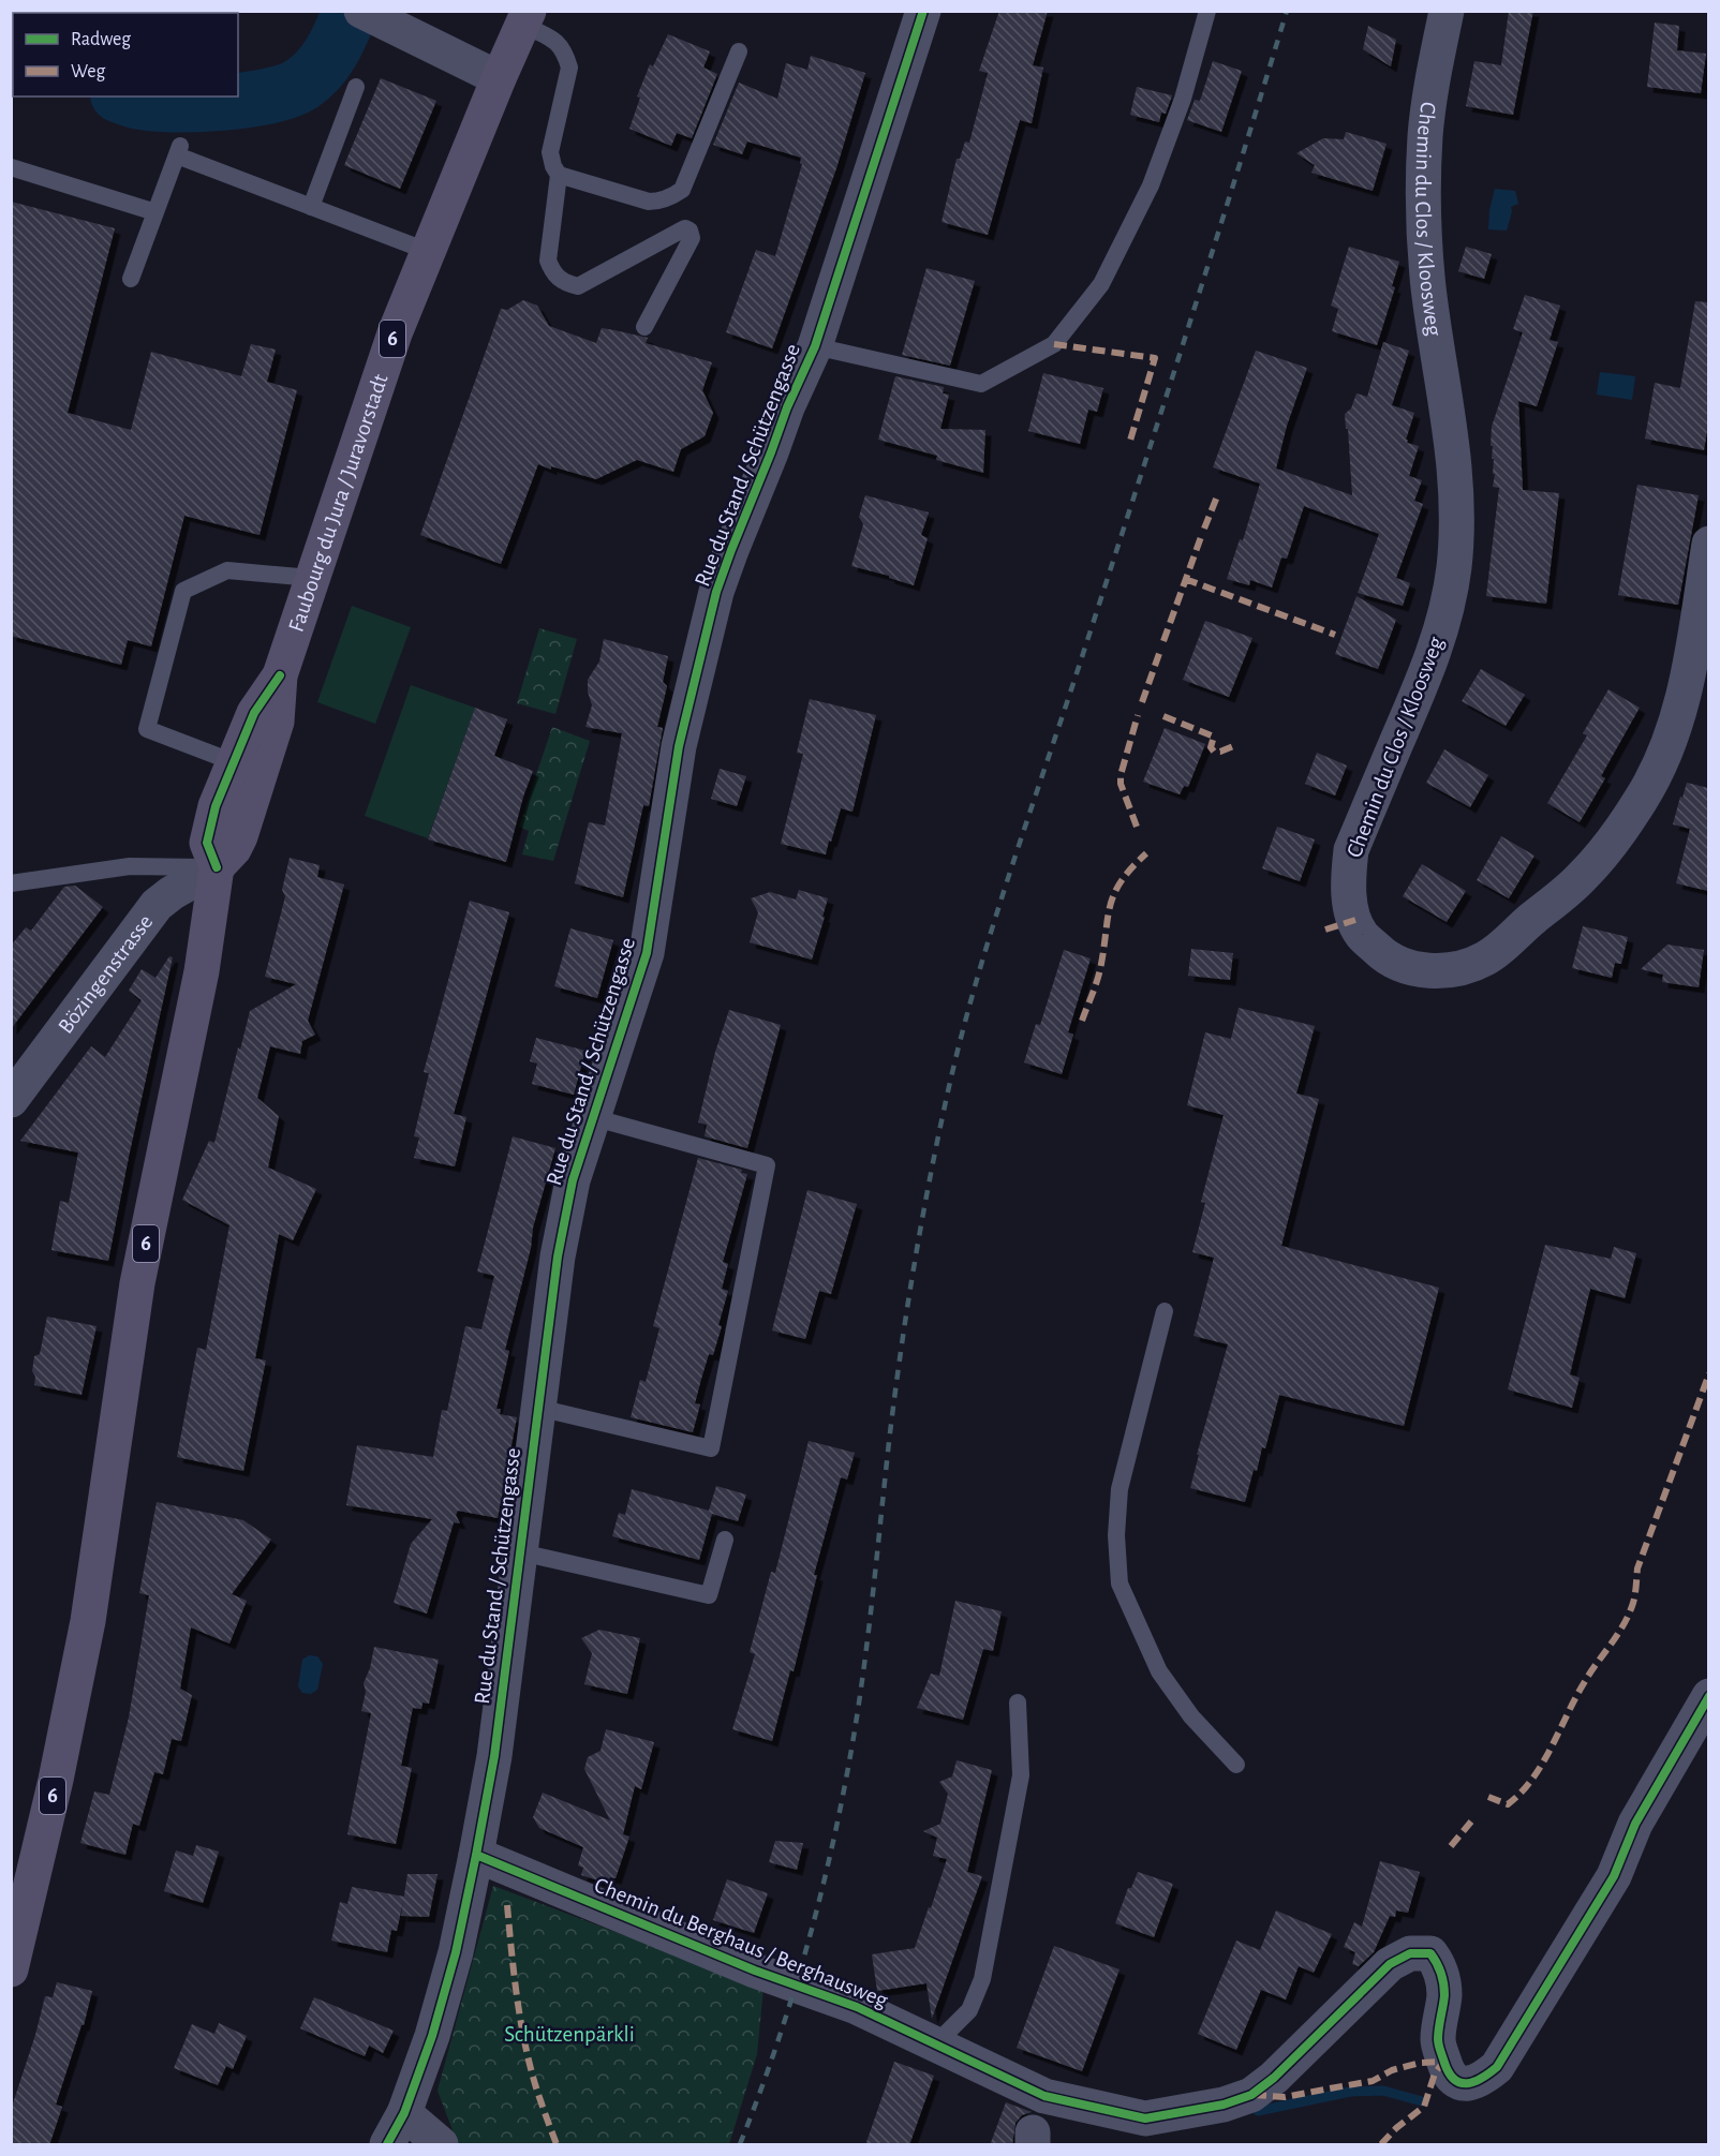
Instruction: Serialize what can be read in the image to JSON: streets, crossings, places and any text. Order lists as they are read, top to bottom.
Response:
{
  "streets": {
    "main road": ["6", "Faubourg du Jura / Juravorstadt"],
    "street": [
      "Chemin du Clos / Kloosweg",
      "Rue du Stand / Schützengasse",
      "Bözingenstrasse",
      "Chemin du Berghaus / Berghausweg"
    ]
  },
  "crossings": [
    ["6", "Faubourg du Jura / Juravorstadt"],
    ["6", "Bözingenstrasse"],
    ["Rue du Stand / Schützengasse", "Chemin du Berghaus / Berghausweg"],
    ["Faubourg du Jura / Juravorstadt", "Bözingenstrasse"]
  ],
  "parks": ["Schützenpärkli"],
  "legend": ["Radweg", "Weg"]
}
